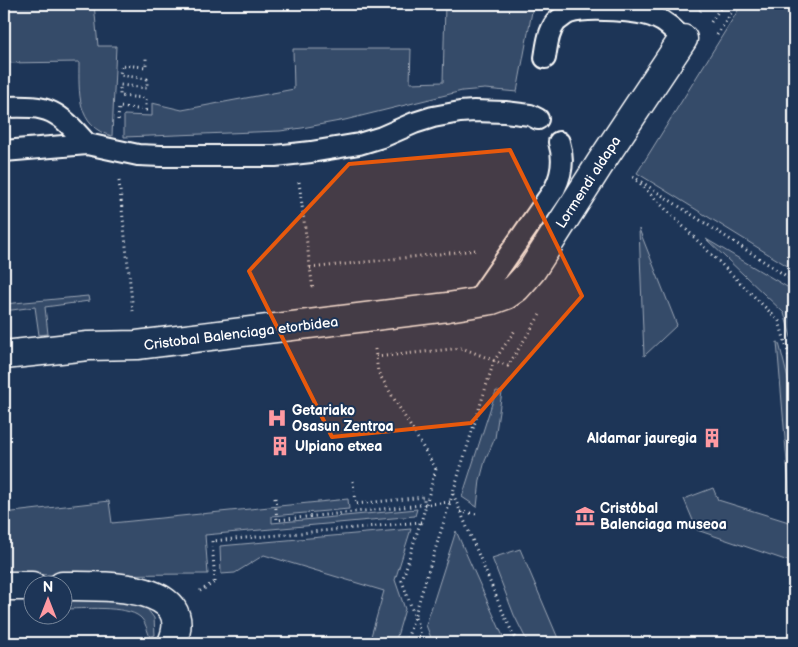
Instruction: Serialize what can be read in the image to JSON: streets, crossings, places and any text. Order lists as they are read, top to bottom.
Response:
{
  "streets": {
    "street": ["Lormendi aldapa", "Cristobal Balenciaga etorbidea"]
  },
  "crossings": [
    ["Lormendi aldapa", "Cristobal Balenciaga etorbidea"]
  ],
  "places": {
    "hospital": ["Getariako Osasun Zentroa"],
    "building": ["Aldamar jauregia", "Ulpiano etxea"],
    "museum": ["Cristóbal Balenciaga museoa"]
  },
  "north": "top"
}
